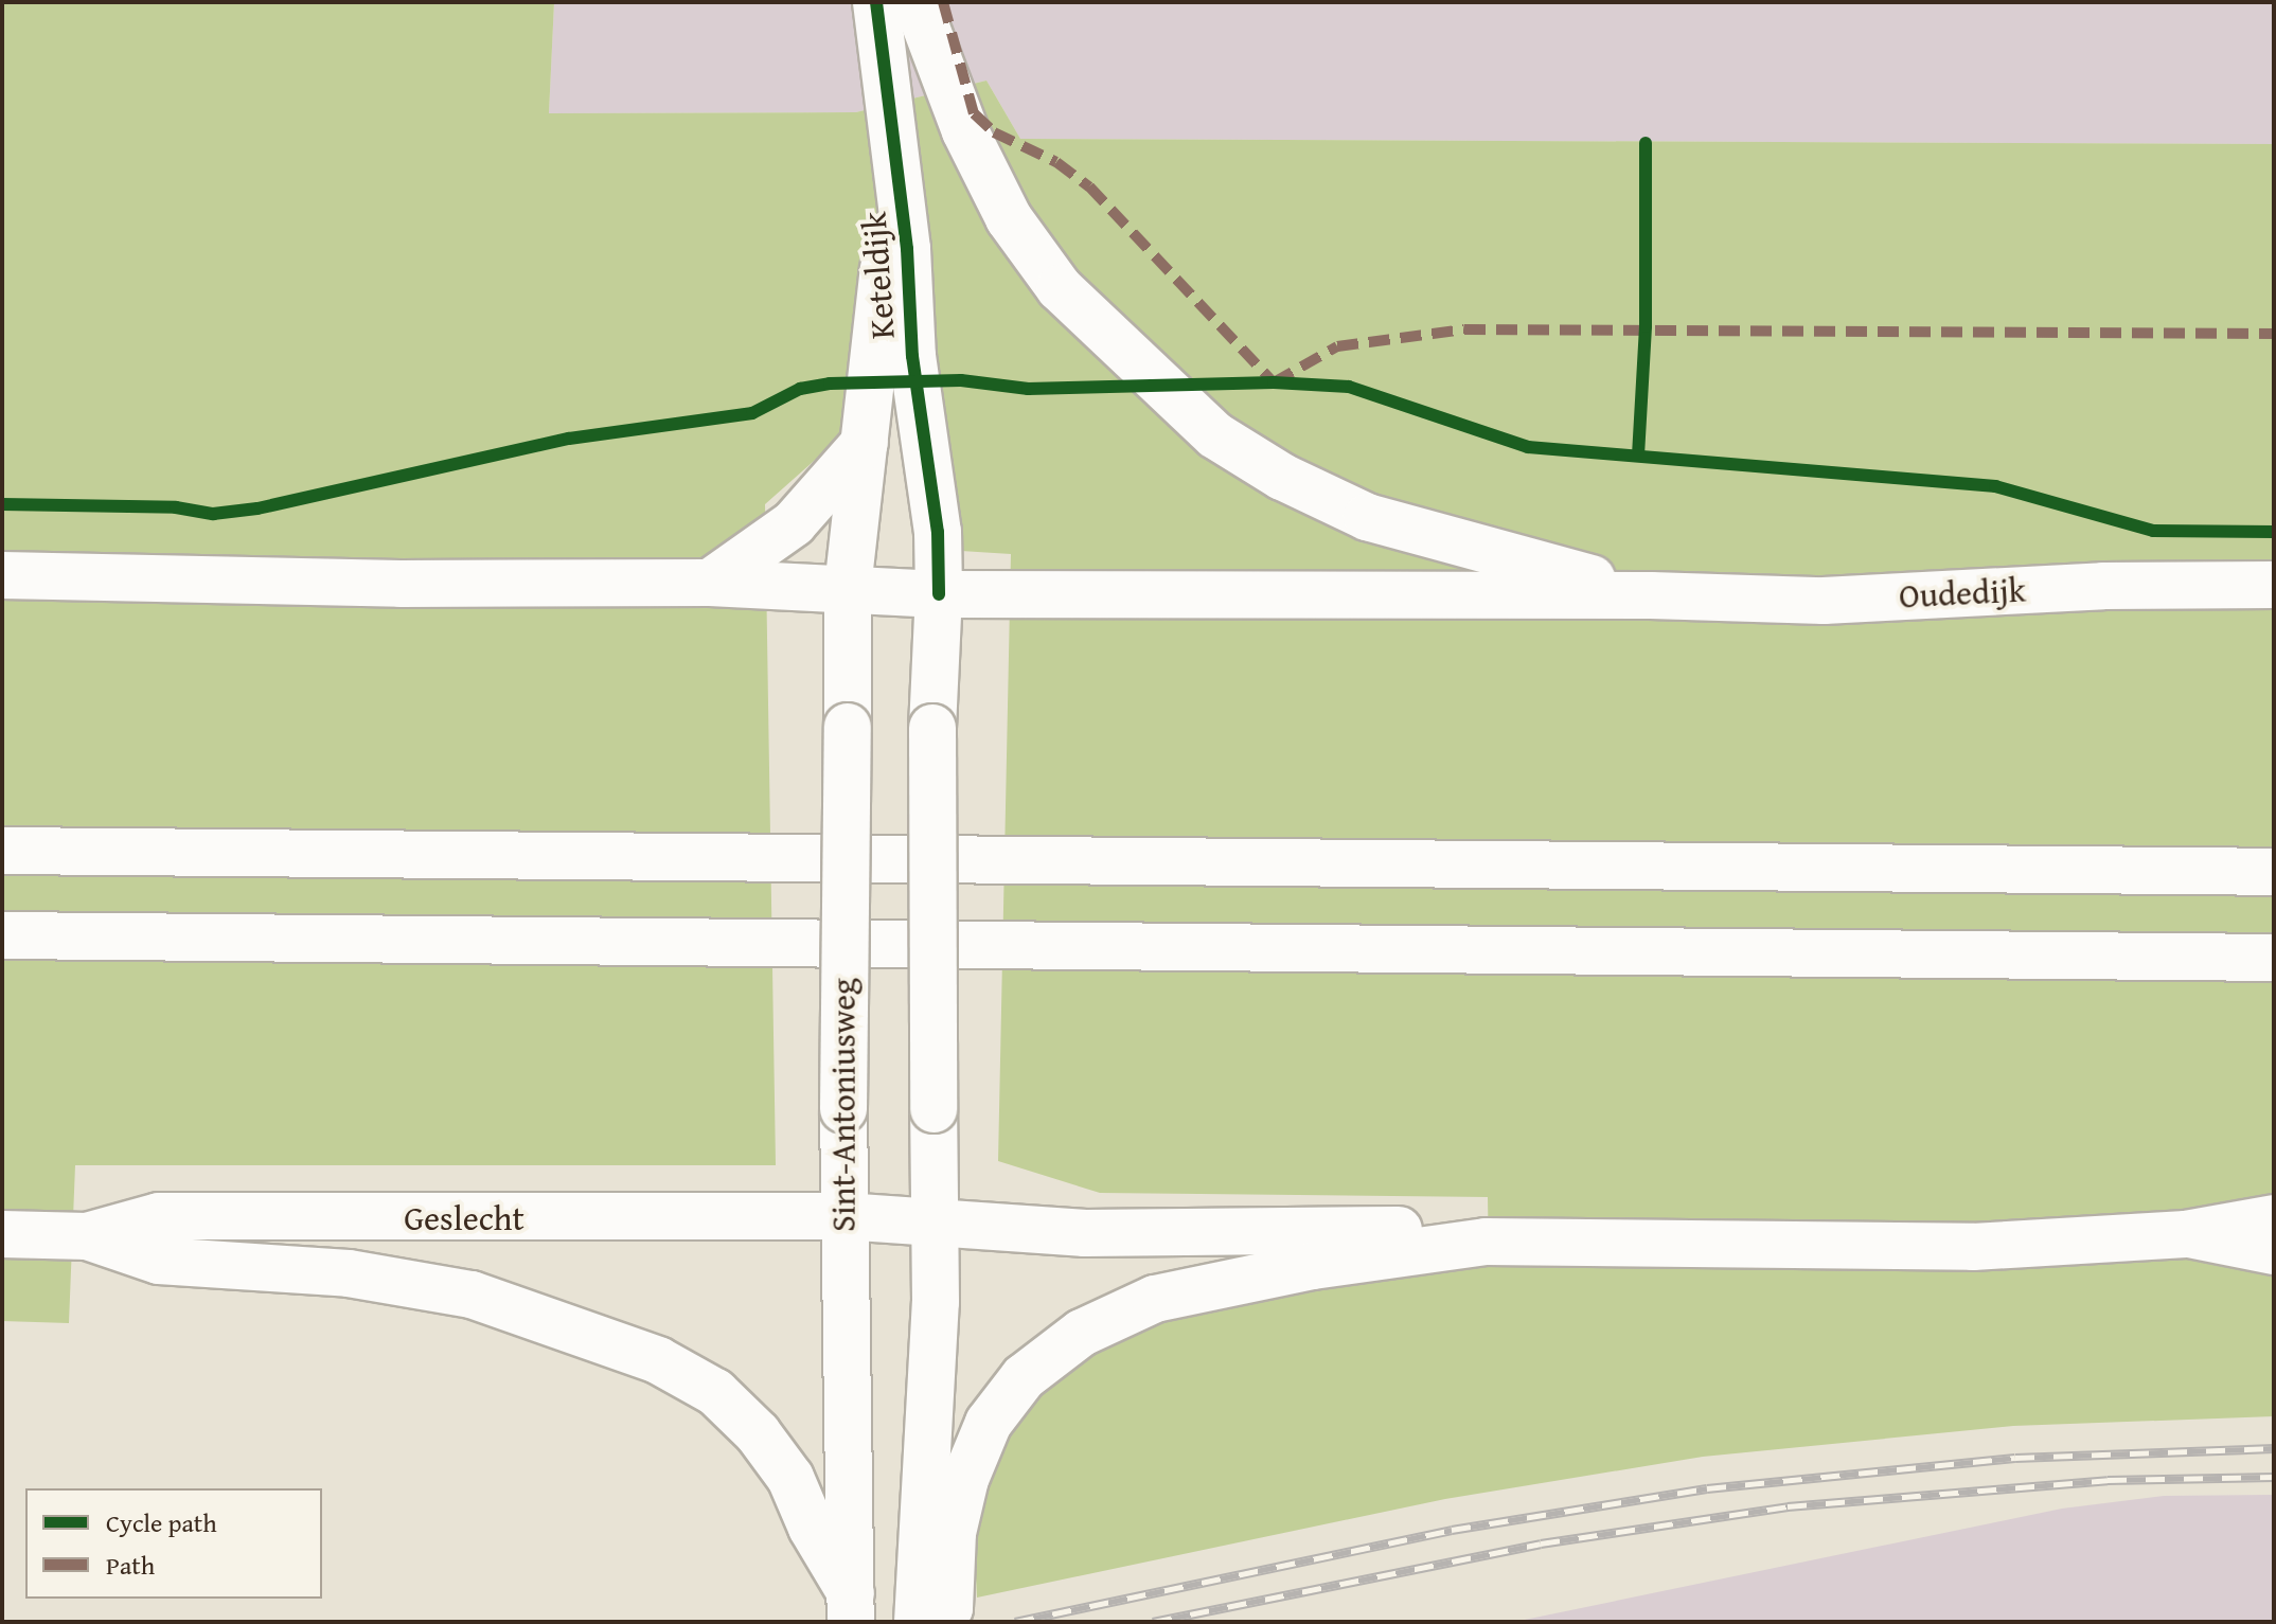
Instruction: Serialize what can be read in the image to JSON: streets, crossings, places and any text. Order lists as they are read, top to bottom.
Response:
{
  "streets": {
    "main road": [
      "Keteldijk",
      "Oudedijk",
      "Sint-Antoniusweg",
      "Geslecht"
    ]
  },
  "crossings": [
    ["Keteldijk", "Sint-Antoniusweg"],
    ["Sint-Antoniusweg", "Geslecht"]
  ],
  "legend": ["Cycle path", "Path"]
}
